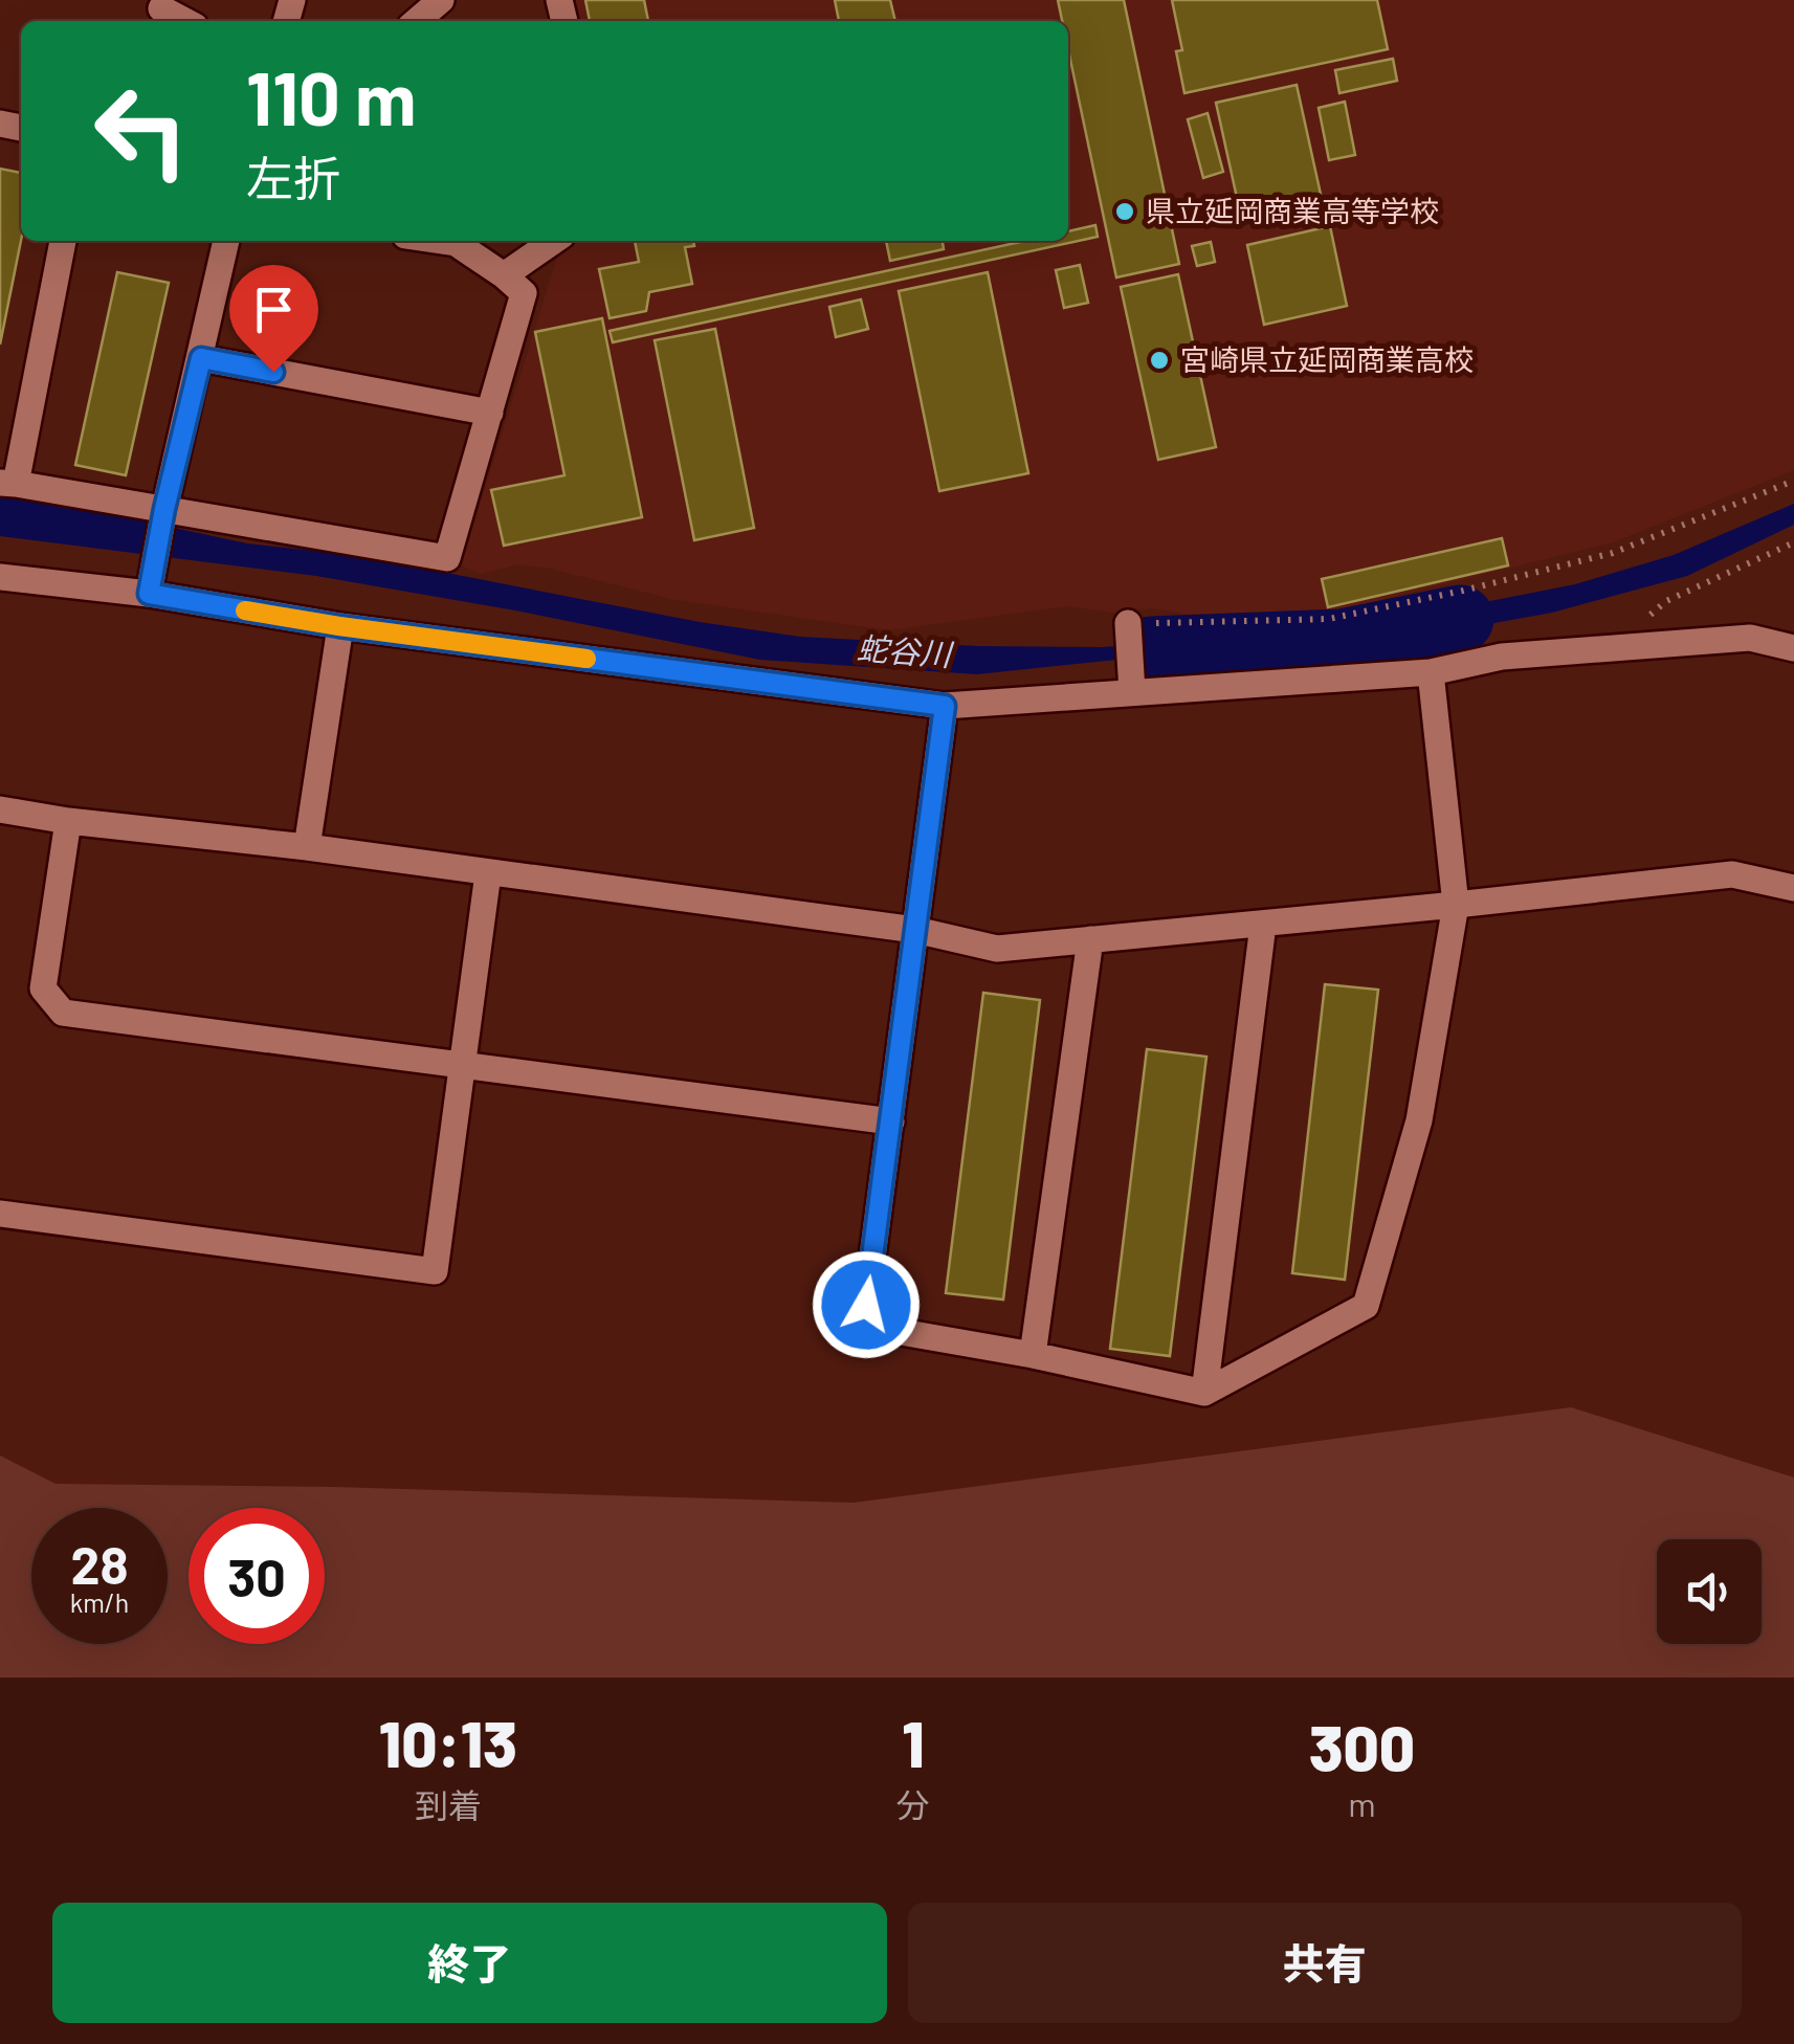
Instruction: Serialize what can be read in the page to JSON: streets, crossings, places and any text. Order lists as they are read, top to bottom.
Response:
{
  "water": ["蛇谷川"],
  "places": ["県立延岡商業高等学校", "宮崎県立延岡商業高校"],
  "page": {
    "turn": ["110 m", "左折"],
    "speed": "28 km/h",
    "limit": "30",
    "eta": [
      "10:13",
      "到着",
      "1",
      "分",
      "300",
      "m"
    ],
    "buttons": ["終了", "共有"]
  }
}
